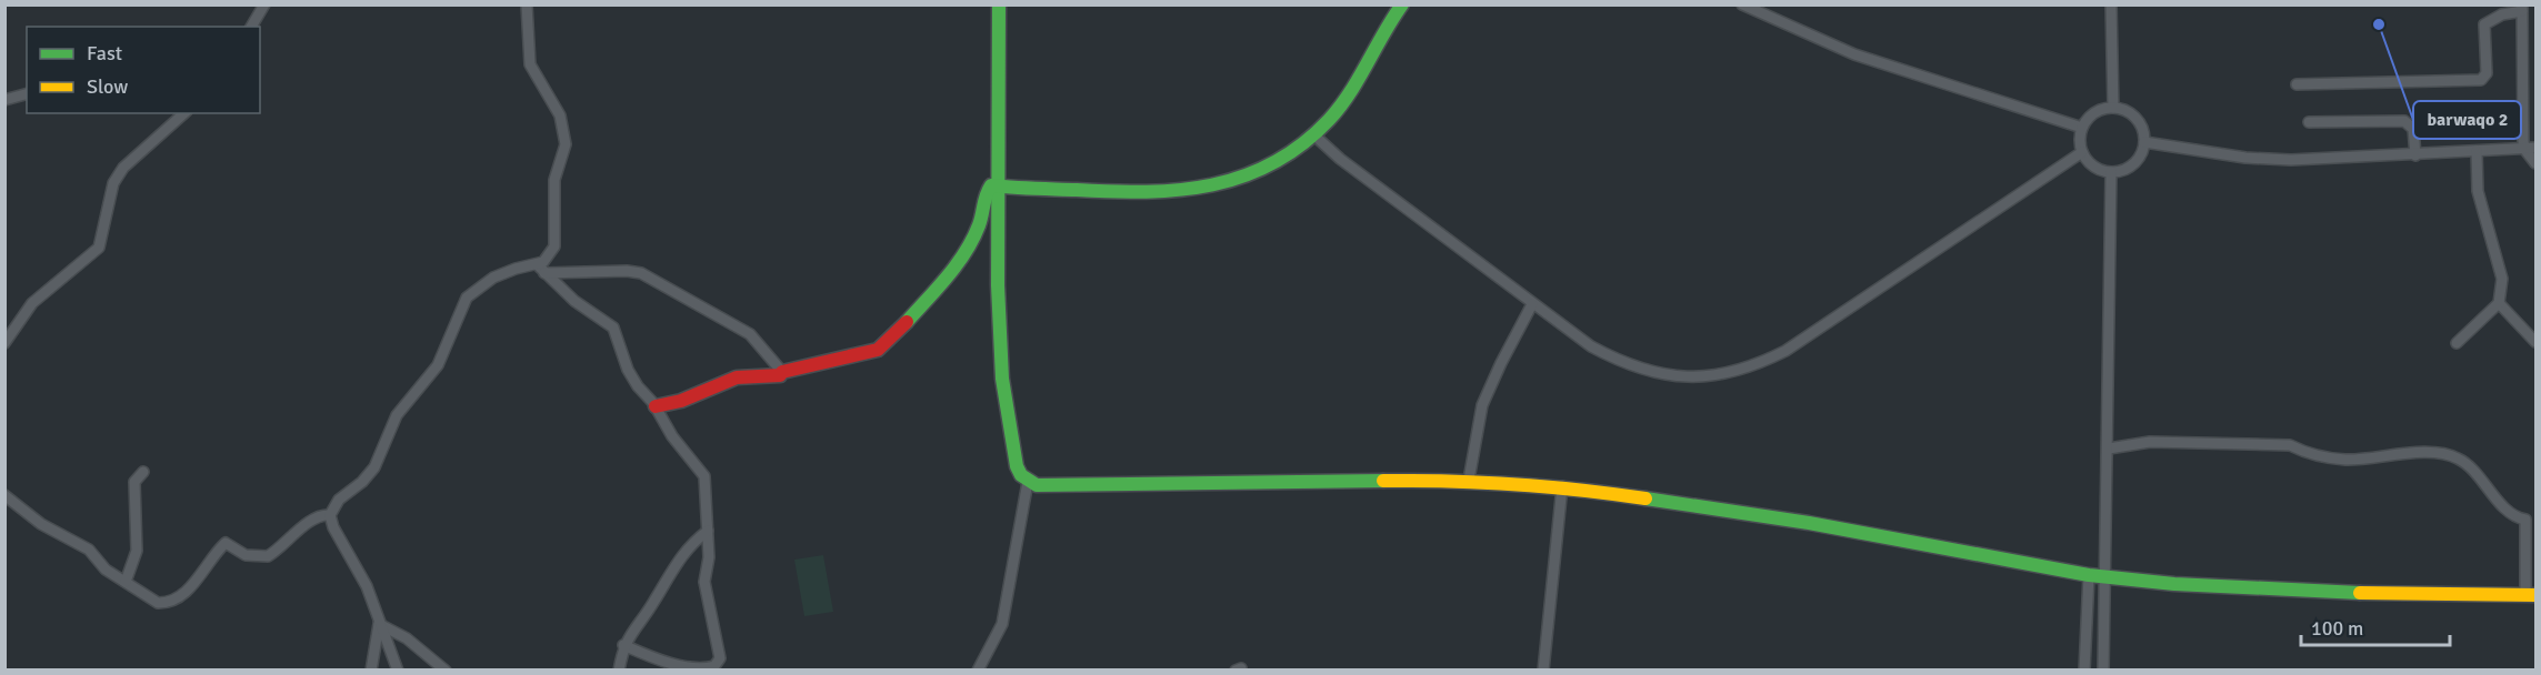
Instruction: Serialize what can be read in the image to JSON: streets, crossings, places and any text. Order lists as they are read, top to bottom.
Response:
{
  "places": ["barwaqo 2"],
  "legend": ["Fast", "Slow"],
  "scale_bar": "100 m"
}
